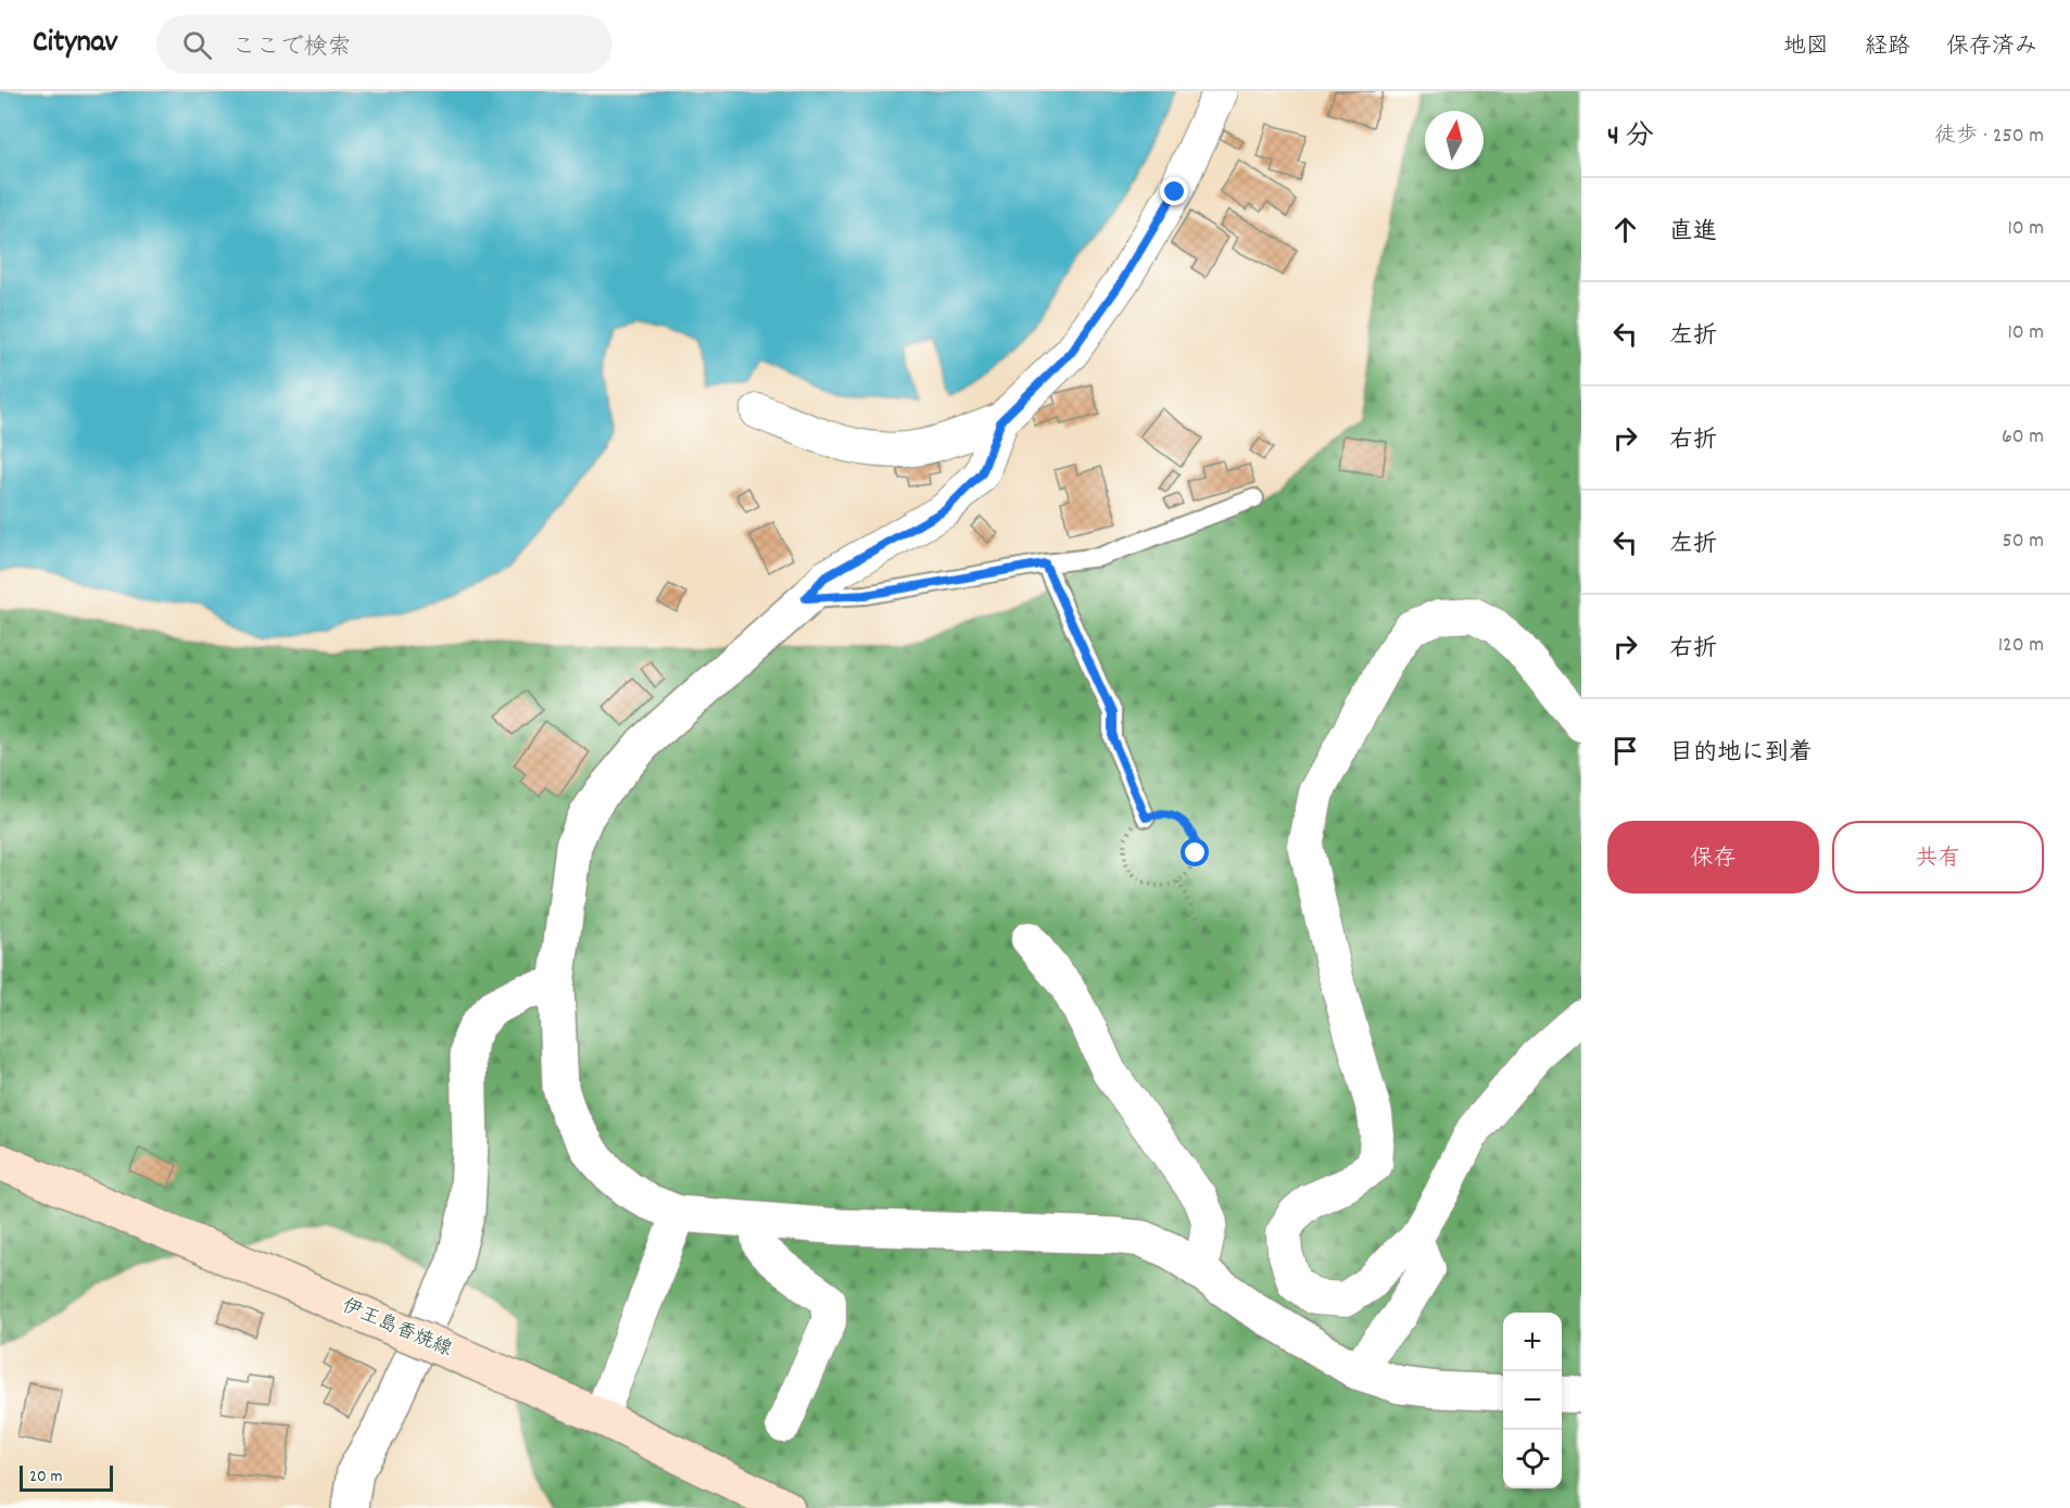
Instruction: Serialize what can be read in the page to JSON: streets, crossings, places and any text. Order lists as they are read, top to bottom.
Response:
{
  "streets": {
    "main road": ["伊王島香焼線"]
  },
  "scale_bar": "20 m",
  "north": "top",
  "page": {
    "header": "Citynav",
    "search": "ここで検索",
    "nav": ["地図", "経路", "保存済み"],
    "heading": ["4 分", "徒歩 · 250 m"],
    "list": [
      ["直進", "10 m"],
      ["左折", "10 m"],
      ["右折", "60 m"],
      ["左折", "50 m"],
      ["右折", "120 m"],
      "目的地に到着"
    ],
    "buttons": ["保存", "共有"],
    "map_buttons": ["+", "−"],
    "scale": "20 m"
  }
}
